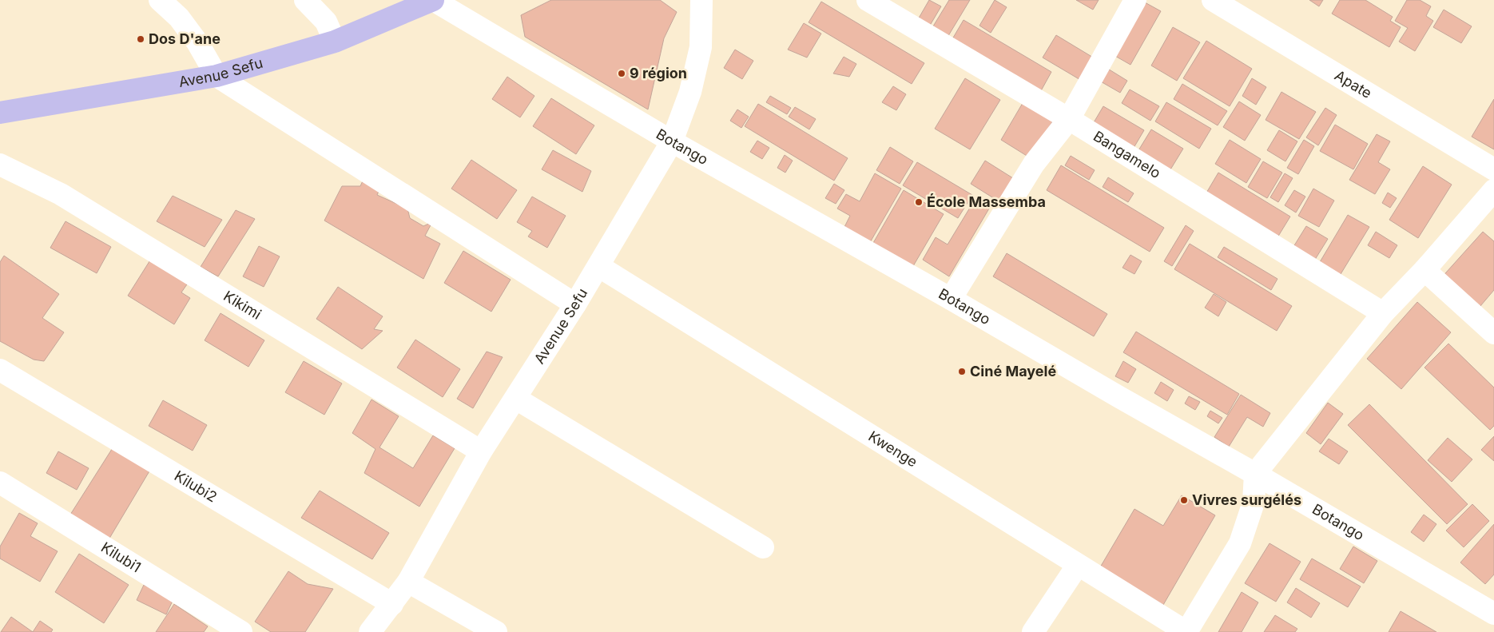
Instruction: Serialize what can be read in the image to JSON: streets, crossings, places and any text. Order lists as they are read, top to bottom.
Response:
{
  "streets": {
    "main road": ["Avenue Sefu"],
    "street": [
      "Apate",
      "Botango",
      "Bangamelo",
      "Kikimi",
      "Kwenge",
      "Kilubi2",
      "Kilubi1"
    ]
  },
  "crossings": [
    ["Avenue Sefu", "Botango"],
    ["Avenue Sefu", "Kikimi"],
    ["Avenue Sefu", "Kwenge"],
    ["Avenue Sefu", "Kilubi2"]
  ],
  "places": [
    "Dos D'ane",
    "9 région",
    "École Massemba",
    "Ciné Mayelé",
    "Vivres surgélés"
  ]
}
